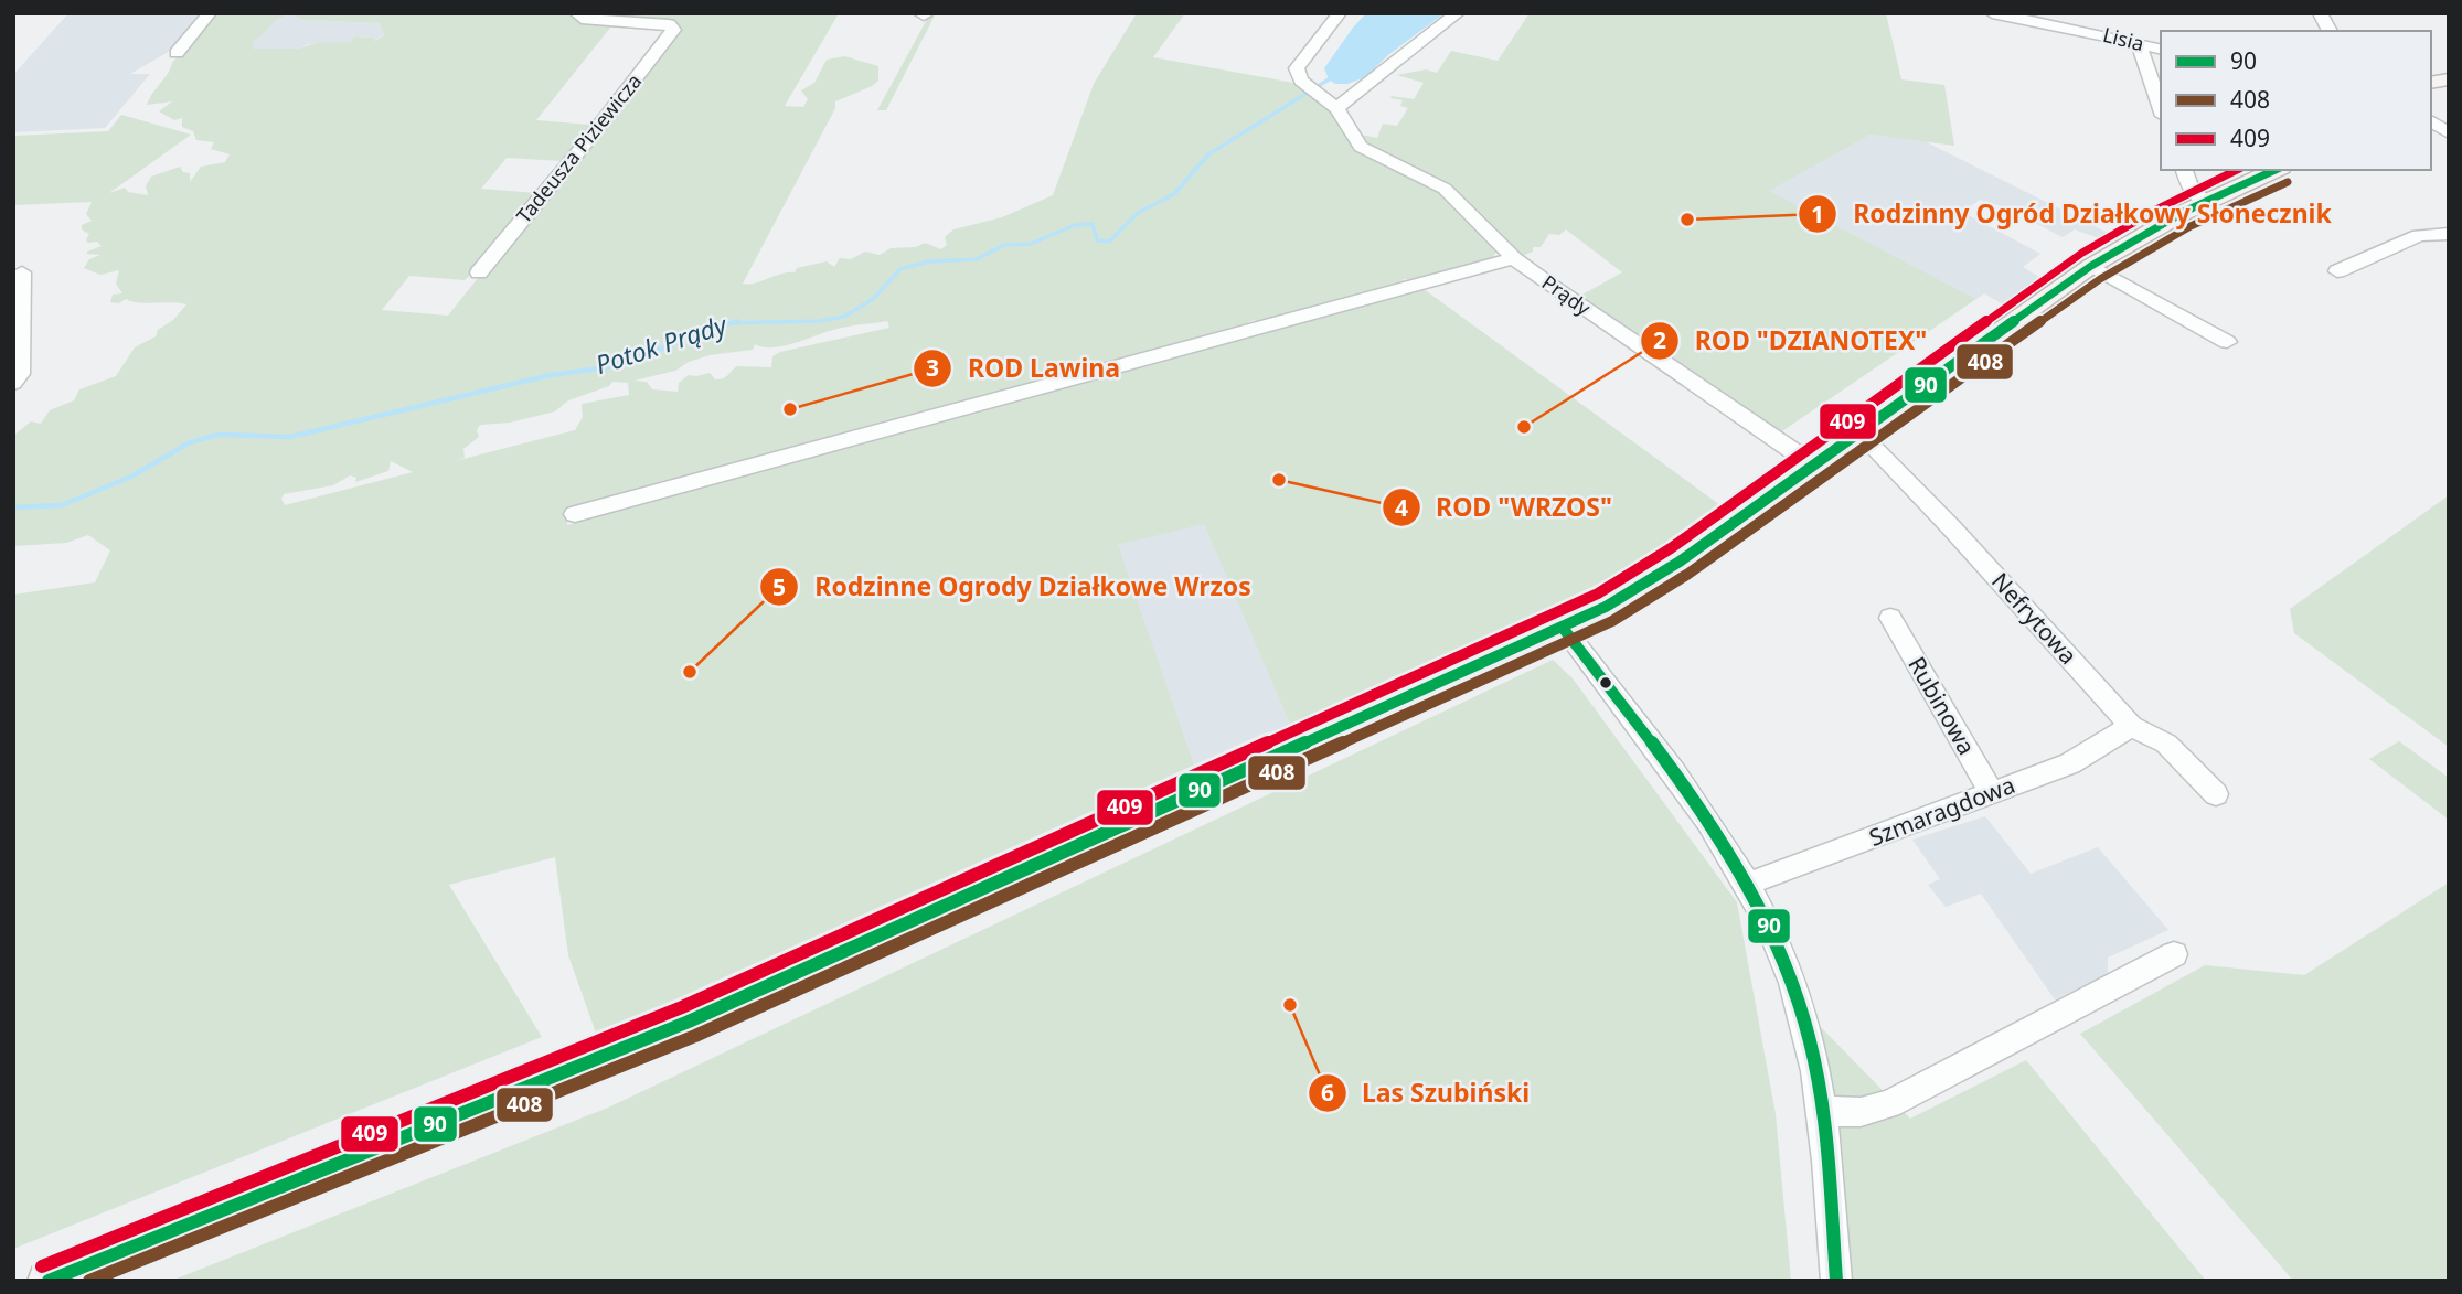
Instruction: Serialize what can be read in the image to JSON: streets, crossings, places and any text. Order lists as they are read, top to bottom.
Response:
{
  "streets": {
    "street": [
      "Lisia",
      "Tadeusza Piziewicza",
      "Prądy",
      "Nefrytowa",
      "Rubinowa",
      "Szmaragdowa"
    ]
  },
  "crossings": [
    ["Nefrytowa", "Szmaragdowa"],
    ["Rubinowa", "Szmaragdowa"]
  ],
  "water": ["Potok Prądy"],
  "places": [
    "Rodzinny Ogród Działkowy Słonecznik",
    "ROD Lawina",
    "ROD \"DZIANOTEX\"",
    "ROD \"WRZOS\"",
    "Rodzinne Ogrody Działkowe Wrzos",
    "Las Szubiński"
  ],
  "lines": ["transit line 90", "transit line 409", "transit line 408"],
  "legend": ["90", "408", "409"]
}
